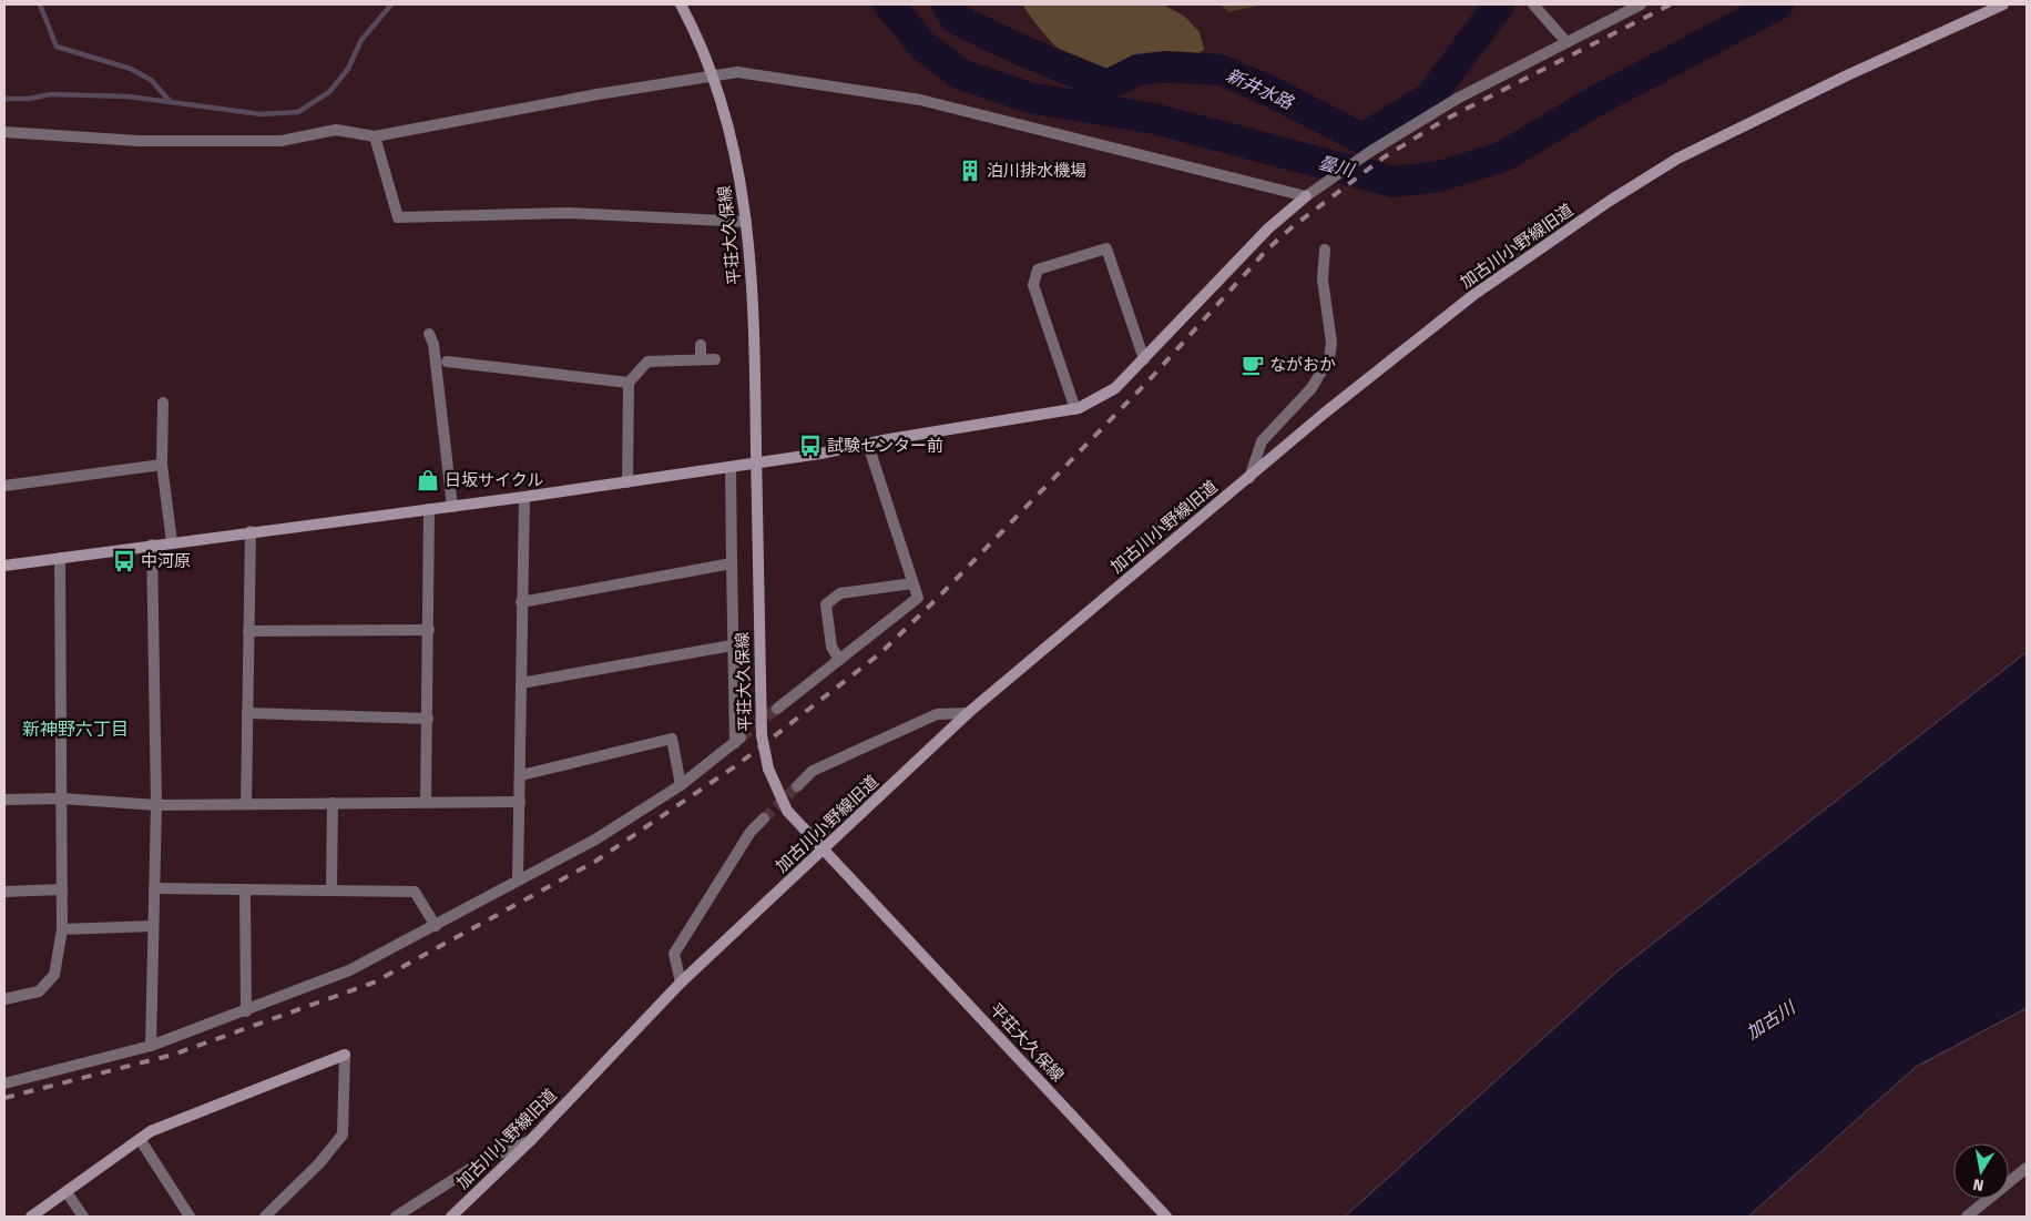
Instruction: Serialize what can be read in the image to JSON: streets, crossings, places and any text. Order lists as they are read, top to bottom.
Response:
{
  "streets": {
    "street": ["平荘大久保線", "加古川小野線旧道"]
  },
  "crossings": [
    ["平荘大久保線", "加古川小野線旧道"]
  ],
  "districts": ["新神野六丁目"],
  "water": ["新井水路", "曇川", "加古川"],
  "places": {
    "building": ["泊川排水機場"],
    "cafe": ["ながおか"],
    "bus stop": ["試験センター前", "中河原"],
    "shop": ["日坂サイクル"]
  },
  "north": "bottom"
}
